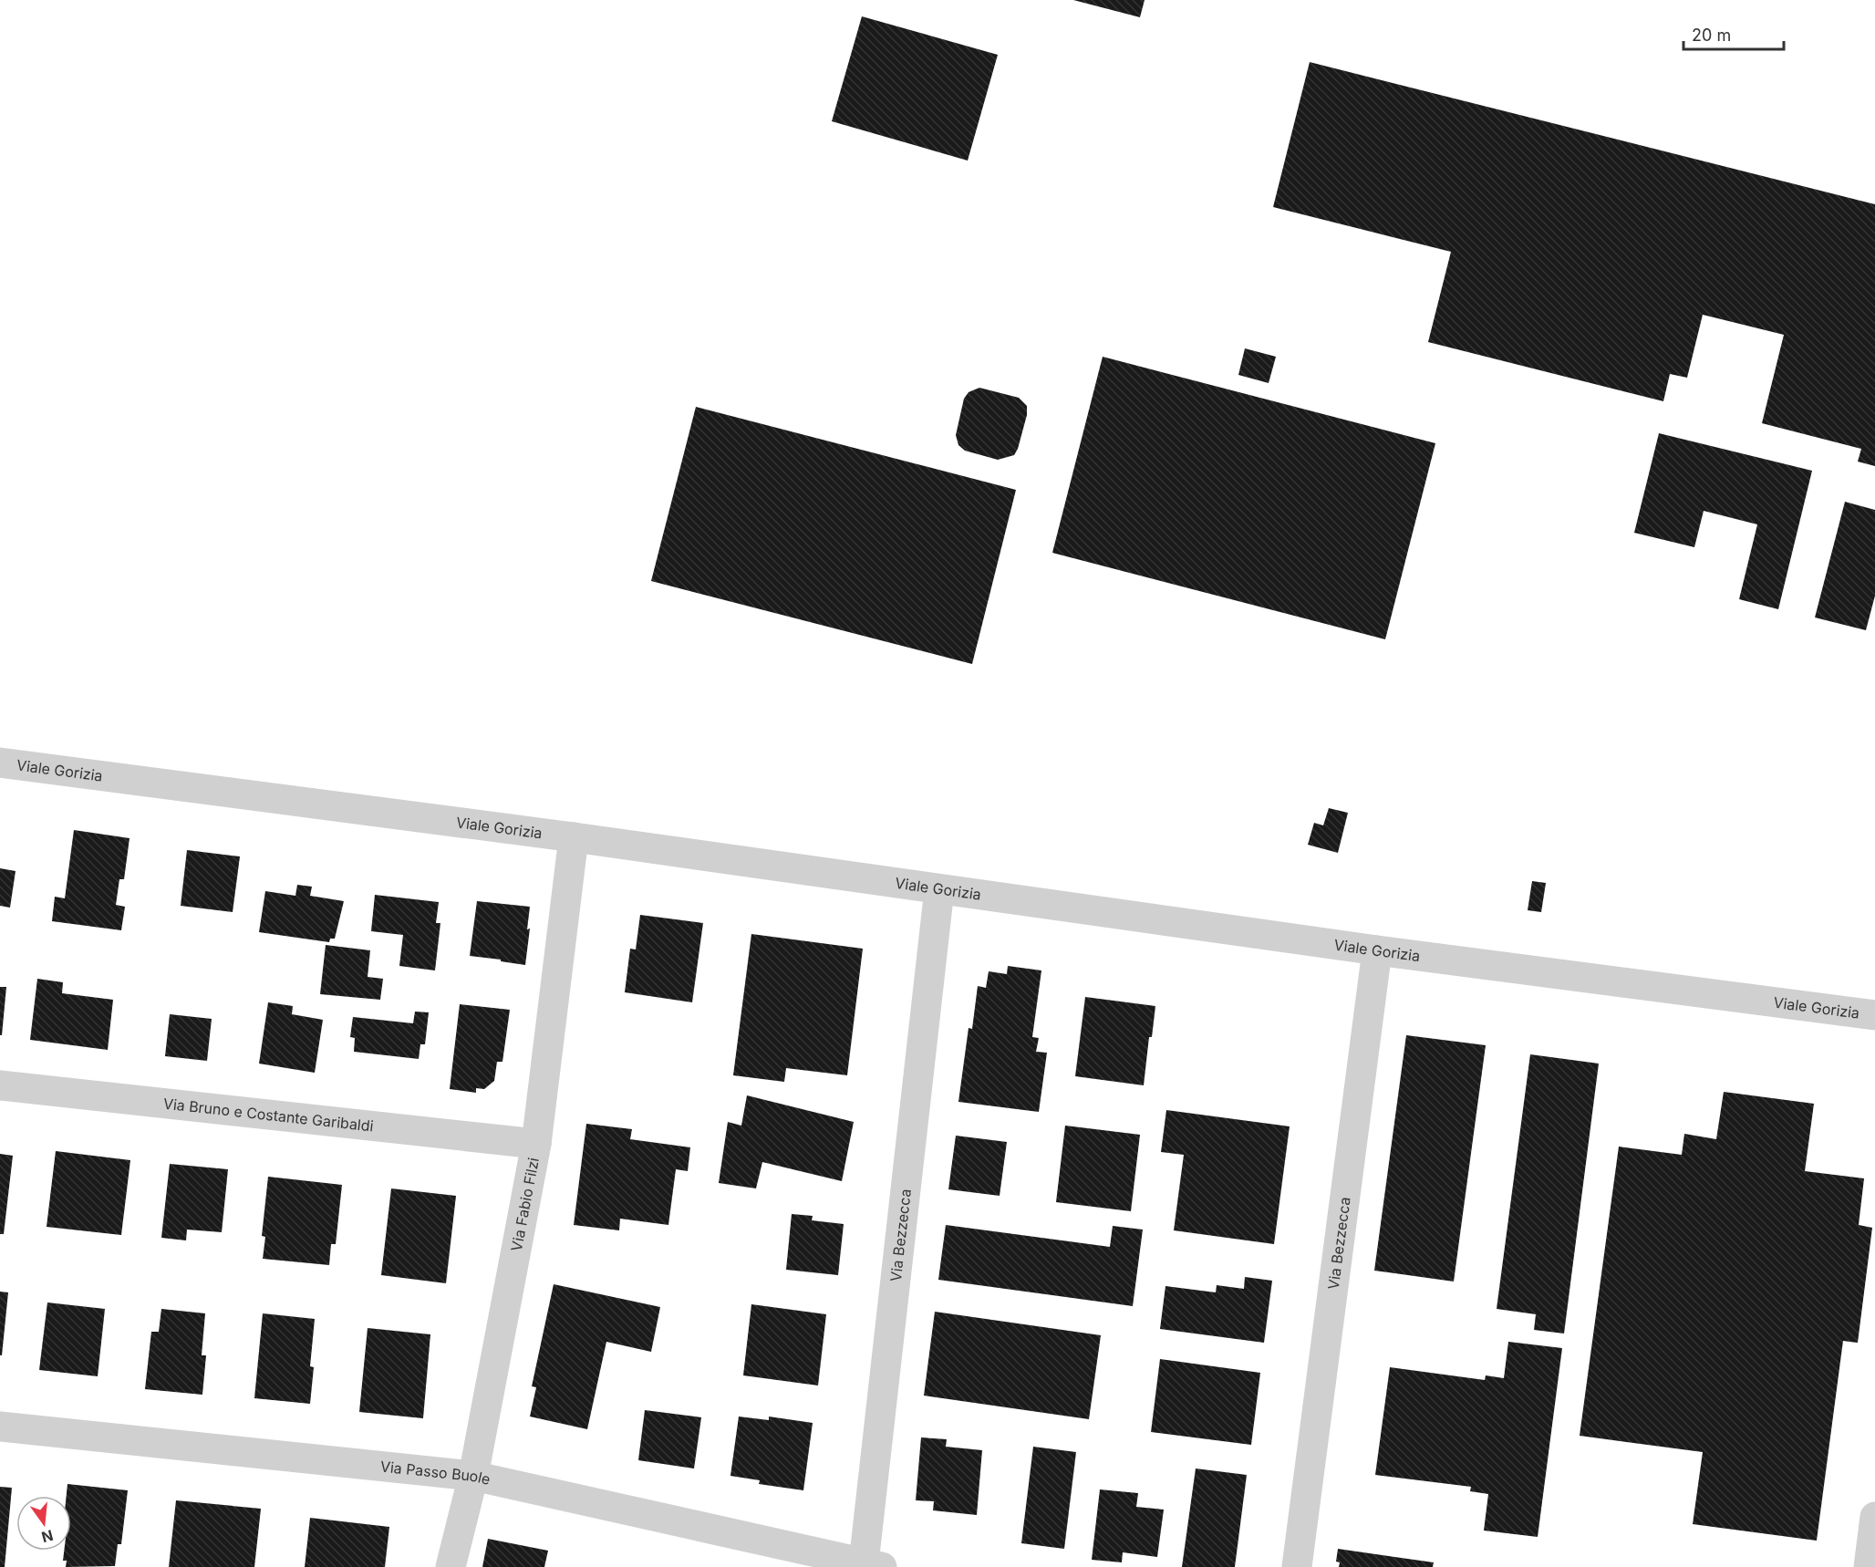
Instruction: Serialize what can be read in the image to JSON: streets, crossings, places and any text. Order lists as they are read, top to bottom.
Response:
{
  "streets": {
    "street": [
      "Viale Gorizia",
      "Via Bruno e Costante Garibaldi",
      "Via Fabio Filzi",
      "Via Bezzecca",
      "Via Passo Buole"
    ]
  },
  "crossings": [
    ["Viale Gorizia", "Via Fabio Filzi"],
    ["Viale Gorizia", "Via Bezzecca"],
    ["Via Bruno e Costante Garibaldi", "Via Fabio Filzi"],
    ["Via Fabio Filzi", "Via Passo Buole"],
    ["Via Bezzecca", "Via Passo Buole"]
  ],
  "scale_bar": "20 m",
  "north": "bottom"
}
